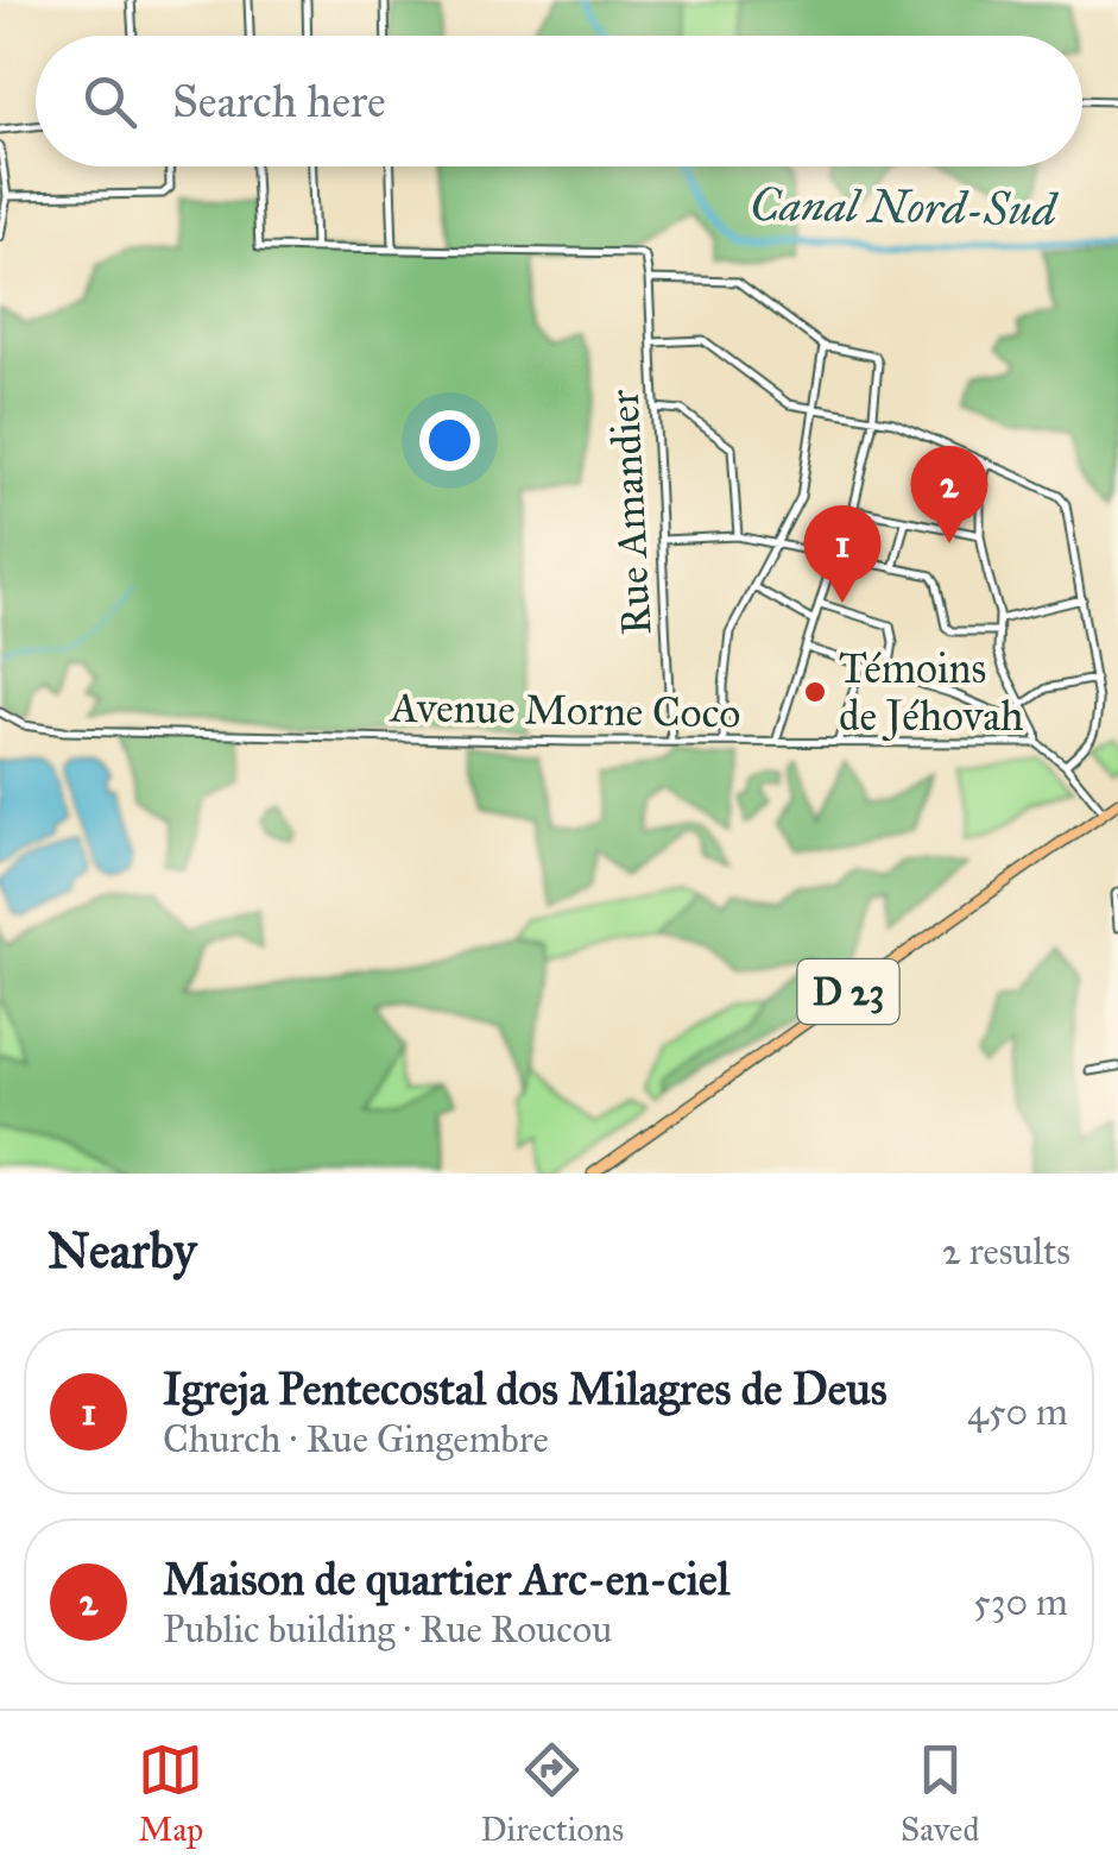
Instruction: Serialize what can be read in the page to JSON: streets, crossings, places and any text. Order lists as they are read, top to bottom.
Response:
{
  "streets": {
    "main road": ["D 23"],
    "street": ["Rue Amandier", "Avenue Morne Coco"]
  },
  "crossings": [
    ["Rue Amandier", "Avenue Morne Coco"]
  ],
  "water": ["Canal Nord-Sud"],
  "places": ["Témoins de Jéhovah"],
  "page": {
    "search": "Search here",
    "pins": ["2", "1"],
    "heading": ["Nearby", "2 results"],
    "list": [
      {
        "mark": "1",
        "name": "Igreja Pentecostal dos Milagres de Deus",
        "note": "Church · Rue Gingembre",
        "value": "450 m"
      },
      {
        "mark": "2",
        "name": "Maison de quartier Arc-en-ciel",
        "note": "Public building · Rue Roucou",
        "value": "530 m"
      }
    ],
    "nav": ["Map", "Directions", "Saved"]
  }
}
